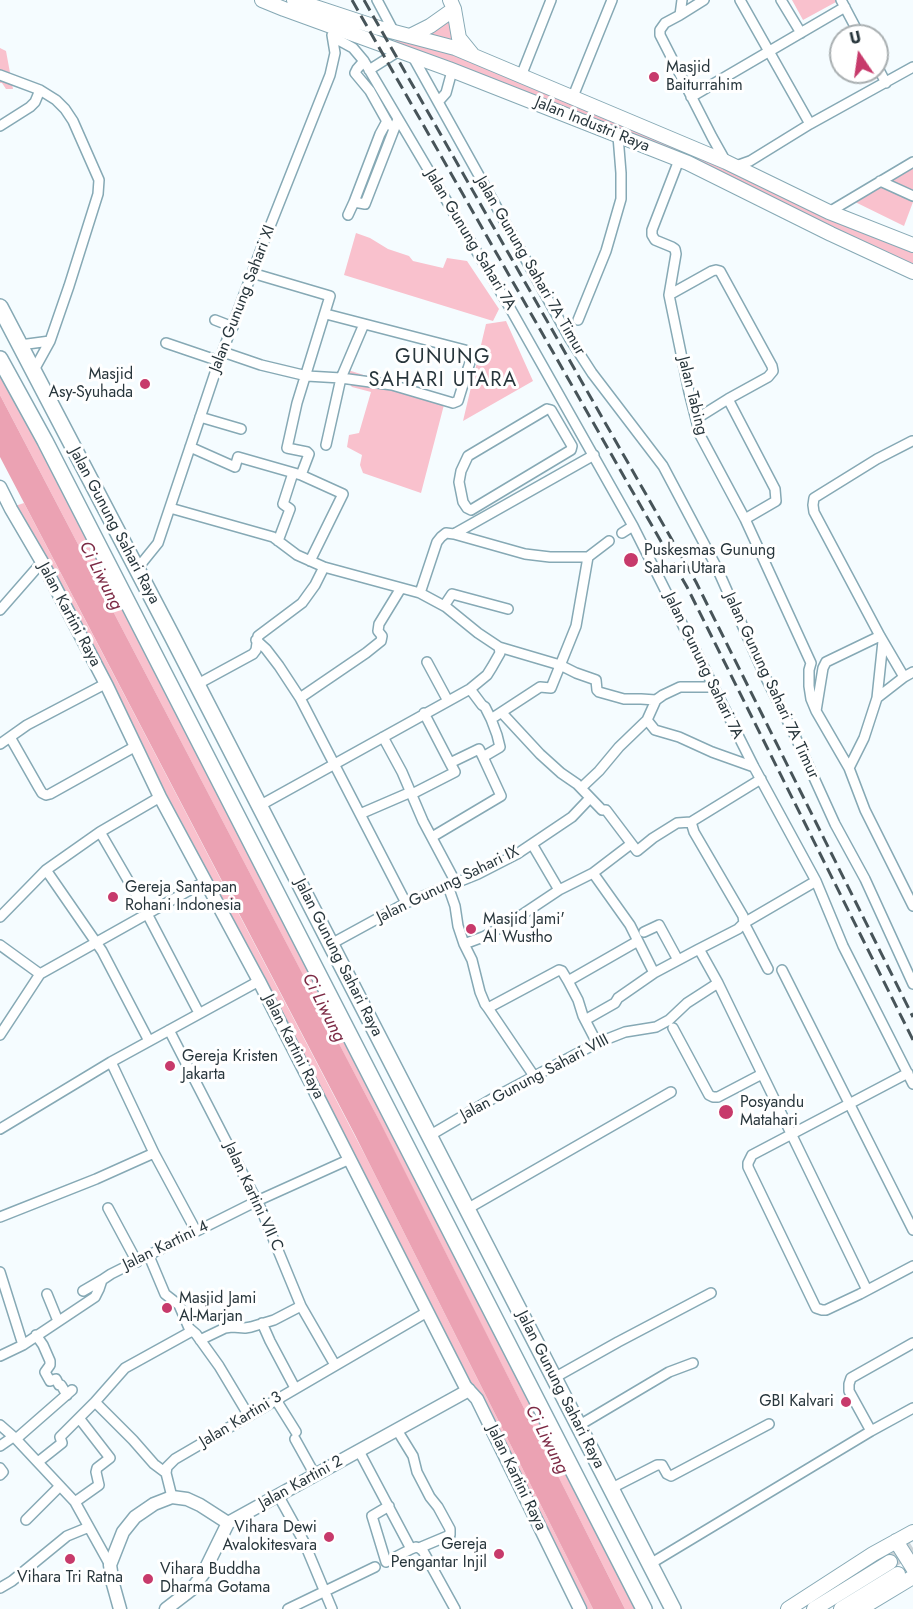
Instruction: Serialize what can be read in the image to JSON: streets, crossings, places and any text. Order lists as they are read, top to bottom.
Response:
{
  "streets": {
    "main road": ["Jalan Industri Raya", "Jalan Gunung Sahari Raya"],
    "street": [
      "Jalan Gunung Sahari 7A",
      "Jalan Gunung Sahari 7A Timur",
      "Jalan Gunung Sahari XI",
      "Jalan Tabing",
      "Jalan Kartini Raya",
      "Jalan Gunung Sahari IX",
      "Jalan Gunung Sahari VIII",
      "Jalan Kartini VII C",
      "Jalan Kartini 4",
      "Jalan Kartini 3",
      "Jalan Kartini 2"
    ]
  },
  "crossings": [
    ["Jalan Industri Raya", "Jalan Gunung Sahari 7A"],
    ["Jalan Industri Raya", "Jalan Gunung Sahari 7A Timur"],
    ["Jalan Industri Raya", "Jalan Gunung Sahari XI"],
    ["Jalan Industri Raya", "Jalan Tabing"],
    ["Jalan Gunung Sahari 7A", "Jalan Gunung Sahari XI"],
    ["Jalan Gunung Sahari XI", "Jalan Gunung Sahari Raya"],
    ["Jalan Gunung Sahari Raya", "Jalan Gunung Sahari IX"],
    ["Jalan Gunung Sahari Raya", "Jalan Gunung Sahari VIII"],
    ["Jalan Kartini Raya", "Jalan Kartini 4"],
    ["Jalan Kartini Raya", "Jalan Kartini 3"],
    ["Jalan Kartini Raya", "Jalan Kartini 2"],
    ["Jalan Kartini VII C", "Jalan Kartini 4"],
    ["Jalan Kartini VII C", "Jalan Kartini 3"]
  ],
  "districts": ["GUNUNG SAHARI UTARA"],
  "water": ["Ci Liwung"],
  "places": [
    "Masjid Baiturrahim",
    "Masjid Asy-Syuhada",
    "Puskesmas Gunung Sahari Utara",
    "Gereja Santapan Rohani Indonesia",
    "Masjid Jami' Al Wustho",
    "Gereja Kristen Jakarta",
    "Posyandu Matahari",
    "Masjid Jami Al-Marjan",
    "GBI Kalvari",
    "Vihara Dewi Avalokitesvara",
    "Gereja Pengantar Injil",
    "Vihara Tri Ratna",
    "Vihara Buddha Dharma Gotama"
  ],
  "north": "top"
}
